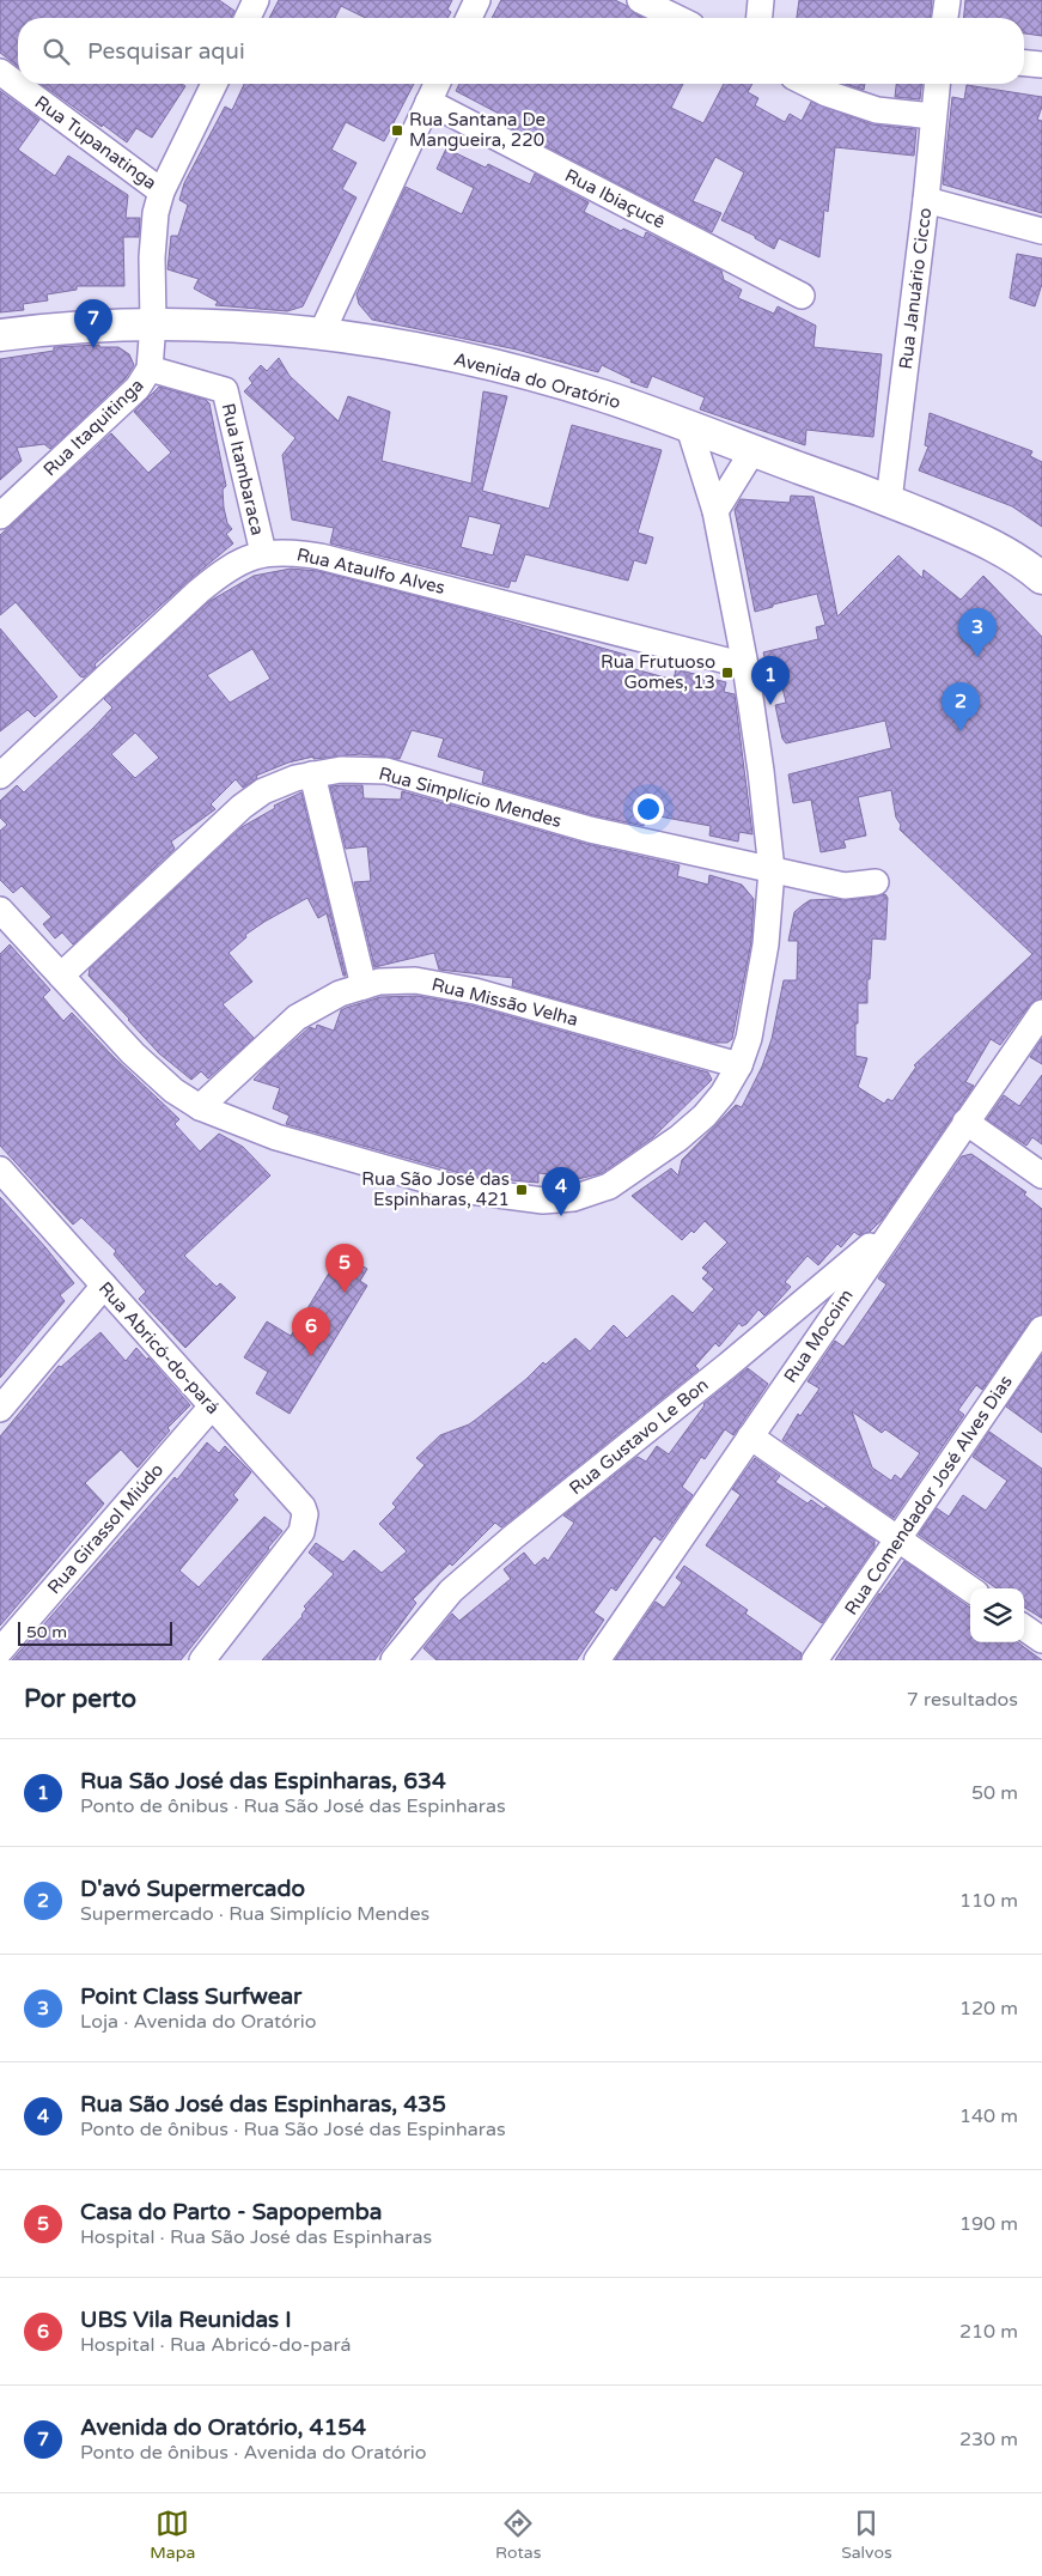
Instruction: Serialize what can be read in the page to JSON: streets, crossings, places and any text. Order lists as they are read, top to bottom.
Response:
{
  "streets": {
    "main road": ["Avenida do Oratório"],
    "street": [
      "Rua Tupanatinga",
      "Rua Ibiaçucê",
      "Rua Januário Cicco",
      "Rua Itaquitinga",
      "Rua Itambaraca",
      "Rua Ataulfo Alves",
      "Rua Simplício Mendes",
      "Rua Missão Velha",
      "Rua Mocoim",
      "Rua Abricó-do-pará",
      "Rua Gustavo Le Bon",
      "Rua Comendador José Alves Dias",
      "Rua Girassol Miúdo"
    ]
  },
  "crossings": [
    ["Rua Tupanatinga", "Rua Itaquitinga"],
    ["Rua Januário Cicco", "Avenida do Oratório"],
    ["Avenida do Oratório", "Rua Itaquitinga"],
    ["Rua Itaquitinga", "Rua Itambaraca"],
    ["Rua Itambaraca", "Rua Ataulfo Alves"],
    ["Rua Mocoim", "Rua Gustavo Le Bon"],
    ["Rua Abricó-do-pará", "Rua Girassol Miúdo"]
  ],
  "places": {
    "transit": ["Rua Santana De Mangueira, 220", "Rua Frutuoso Gomes, 13", "Rua São José das Espinharas, 421"]
  },
  "scale_bar": "50 m",
  "page": {
    "search": "Pesquisar aqui",
    "pins": [
      "7",
      "3",
      "1",
      "2",
      "4",
      "5",
      "6"
    ],
    "scale": "50 m",
    "heading": ["Por perto", "7 resultados"],
    "list": [
      {
        "mark": "1",
        "name": "Rua São José das Espinharas, 634",
        "note": "Ponto de ônibus · Rua São José das Espinharas",
        "value": "50 m"
      },
      {
        "mark": "2",
        "name": "D'avó Supermercado",
        "note": "Supermercado · Rua Simplício Mendes",
        "value": "110 m"
      },
      {
        "mark": "3",
        "name": "Point Class Surfwear",
        "note": "Loja · Avenida do Oratório",
        "value": "120 m"
      },
      {
        "mark": "4",
        "name": "Rua São José das Espinharas, 435",
        "note": "Ponto de ônibus · Rua São José das Espinharas",
        "value": "140 m"
      },
      {
        "mark": "5",
        "name": "Casa do Parto - Sapopemba",
        "note": "Hospital · Rua São José das Espinharas",
        "value": "190 m"
      },
      {
        "mark": "6",
        "name": "UBS Vila Reunidas I",
        "note": "Hospital · Rua Abricó-do-pará",
        "value": "210 m"
      },
      {
        "mark": "7",
        "name": "Avenida do Oratório, 4154",
        "note": "Ponto de ônibus · Avenida do Oratório",
        "value": "230 m"
      }
    ],
    "nav": ["Mapa", "Rotas", "Salvos"]
  }
}
